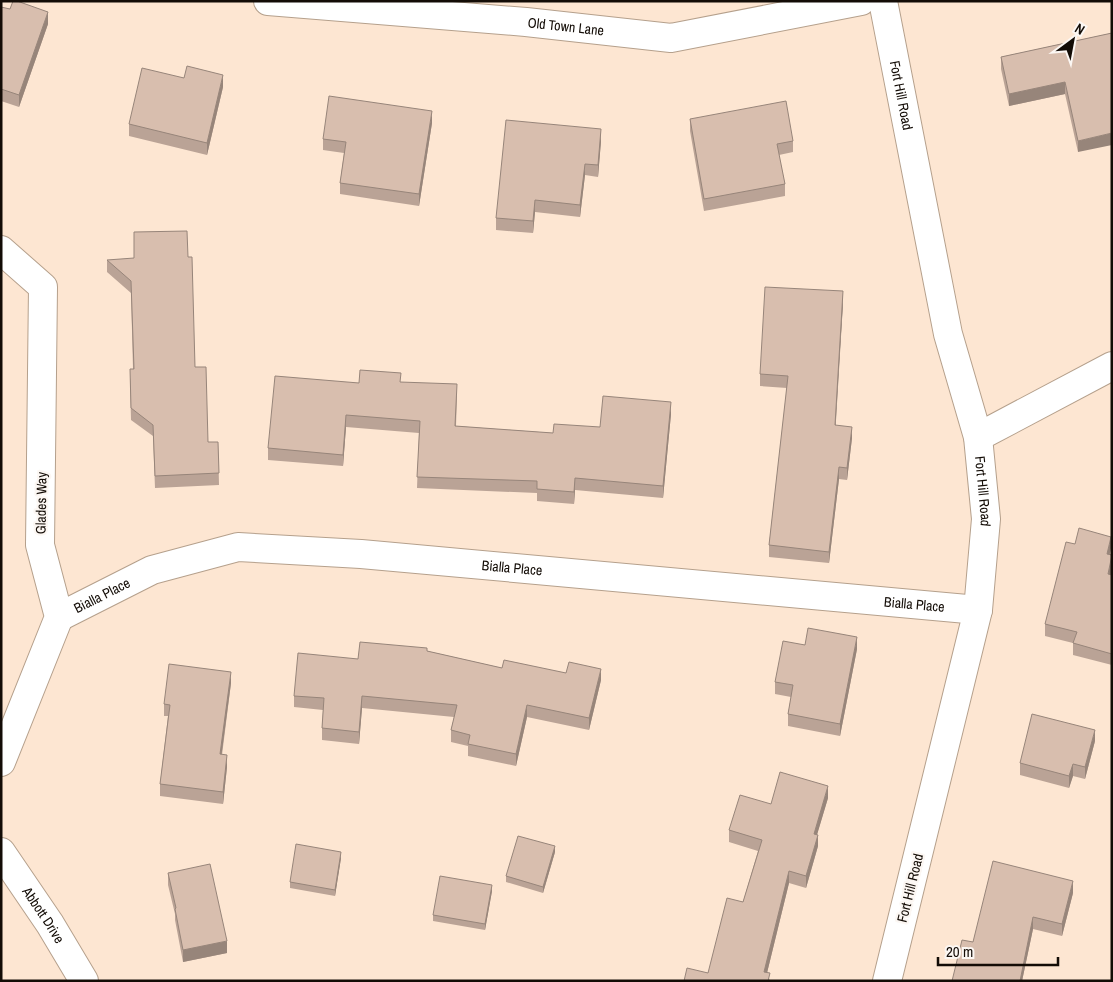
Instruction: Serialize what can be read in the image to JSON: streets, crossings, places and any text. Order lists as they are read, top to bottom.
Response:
{
  "streets": {
    "street": [
      "Old Town Lane",
      "Fort Hill Road",
      "Glades Way",
      "Bialla Place",
      "Abbott Drive"
    ]
  },
  "crossings": [
    ["Fort Hill Road", "Bialla Place"],
    ["Glades Way", "Bialla Place"]
  ],
  "scale_bar": "20 m",
  "north": "top right"
}
